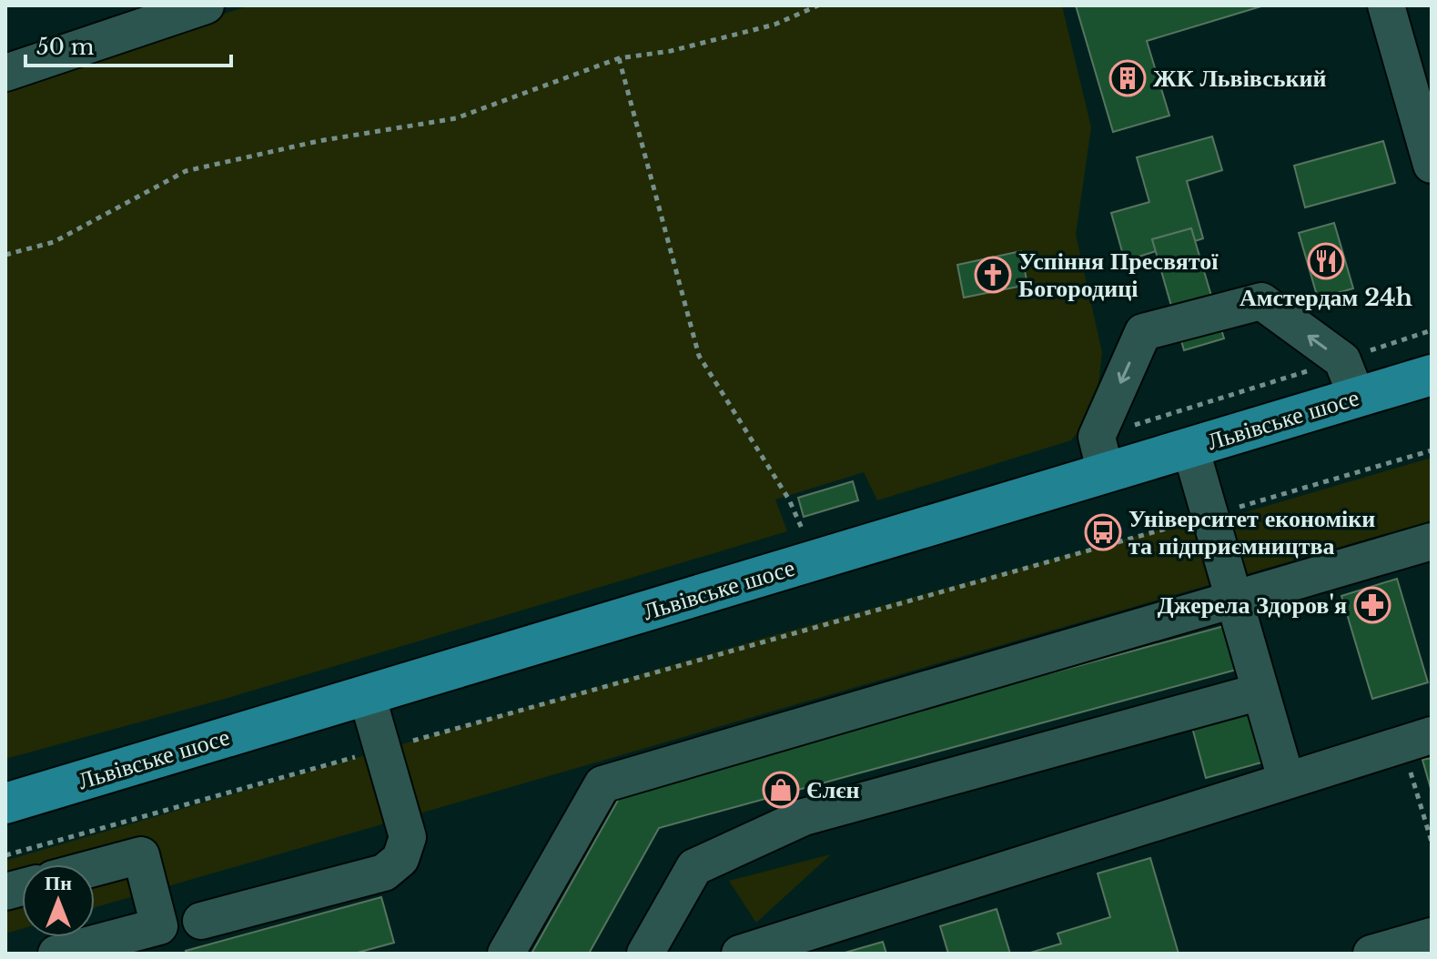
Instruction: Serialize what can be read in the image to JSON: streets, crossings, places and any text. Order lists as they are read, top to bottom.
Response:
{
  "streets": {
    "main road": ["Львівське шосе"]
  },
  "places": {
    "building": ["ЖК Львівський"],
    "restaurant": ["Амстердам 24h"],
    "church": ["Успіння Пресвятої Богородиці"],
    "bus stop": ["Університет економіки та підприємництва"],
    "pharmacy": ["Джерела Здоров'я"],
    "shop": ["Єлєн"]
  },
  "scale_bar": "50 m",
  "north": "top"
}
